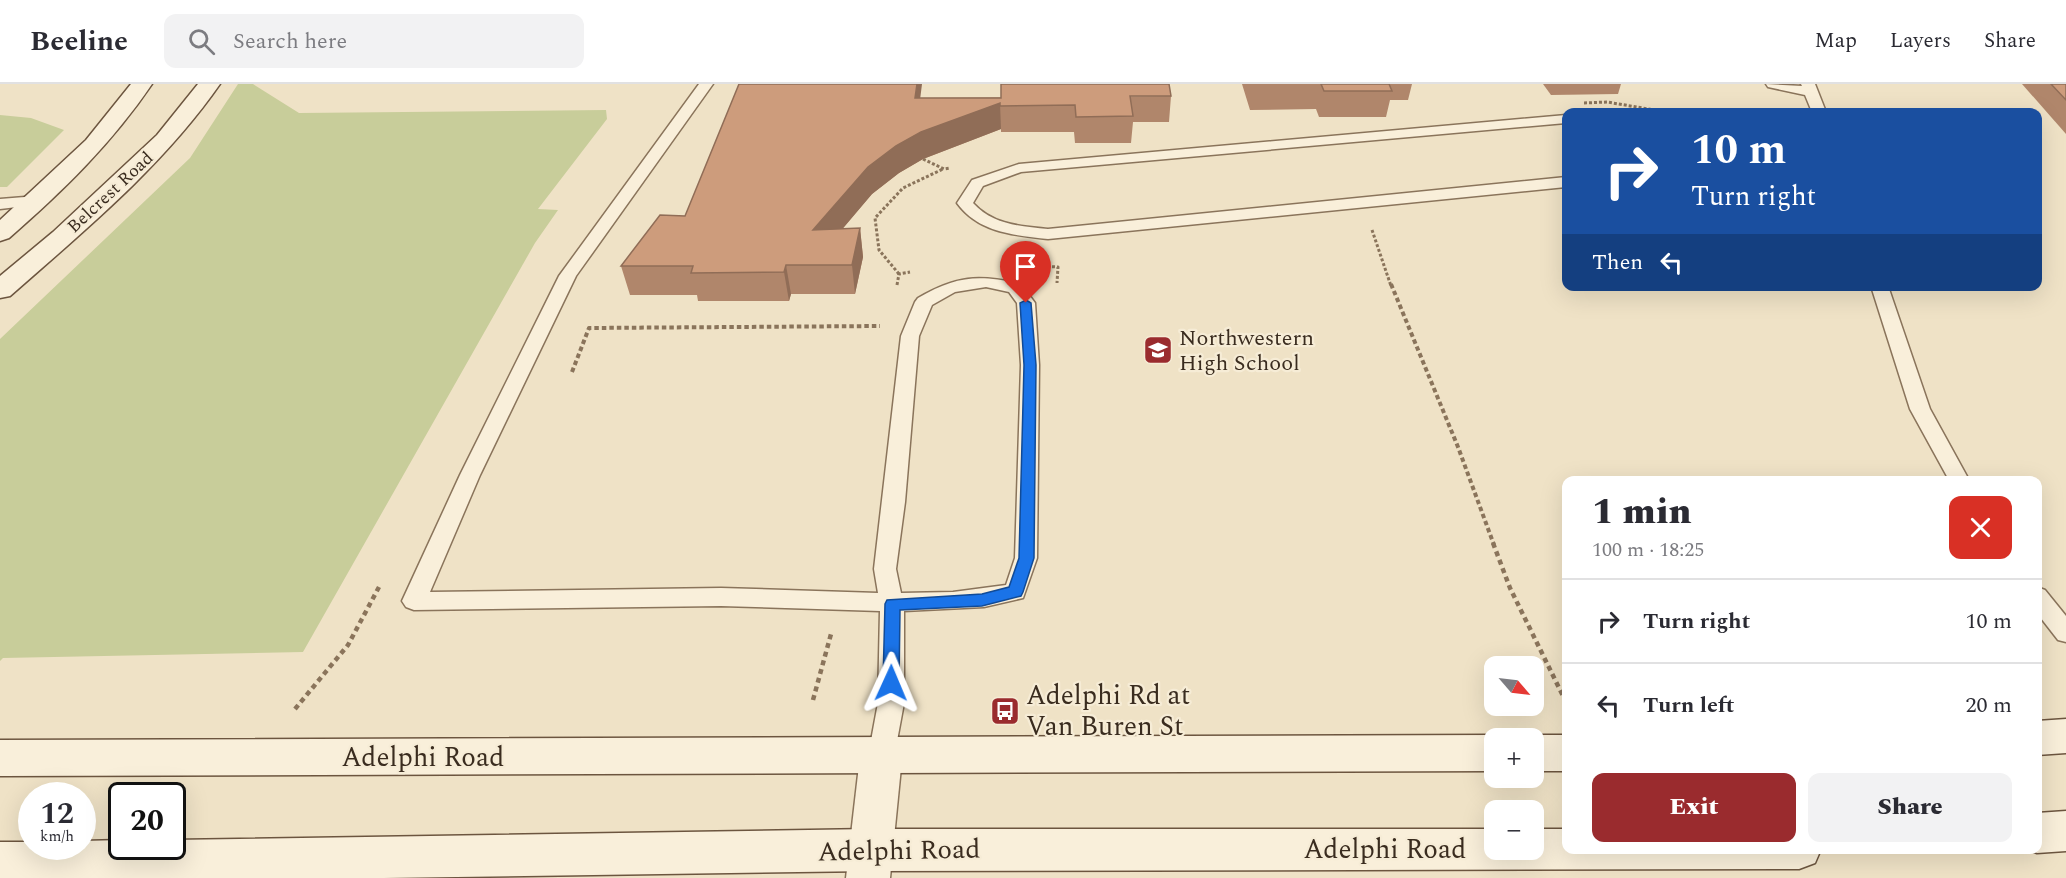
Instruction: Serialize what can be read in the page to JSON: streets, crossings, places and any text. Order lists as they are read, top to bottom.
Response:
{
  "streets": {
    "main road": ["Belcrest Road", "Adelphi Road"]
  },
  "places": {
    "school or university": ["Northwestern High School"],
    "bus stop": ["Adelphi Rd at Van Buren St"]
  },
  "north": "bottom right",
  "page": {
    "header": "Beeline",
    "search": "Search here",
    "nav": ["Map", "Layers", "Share"],
    "turn": ["10 m", "Turn right"],
    "then": "Then",
    "heading": ["1 min", "100 m · 18:25"],
    "list": [
      {
        "name": "Turn right",
        "value": "10 m"
      },
      {
        "name": "Turn left",
        "value": "20 m"
      }
    ],
    "map_buttons": ["+", "−"],
    "buttons": ["Exit", "Share"],
    "speed": "12 km/h",
    "limit": "20"
  }
}
